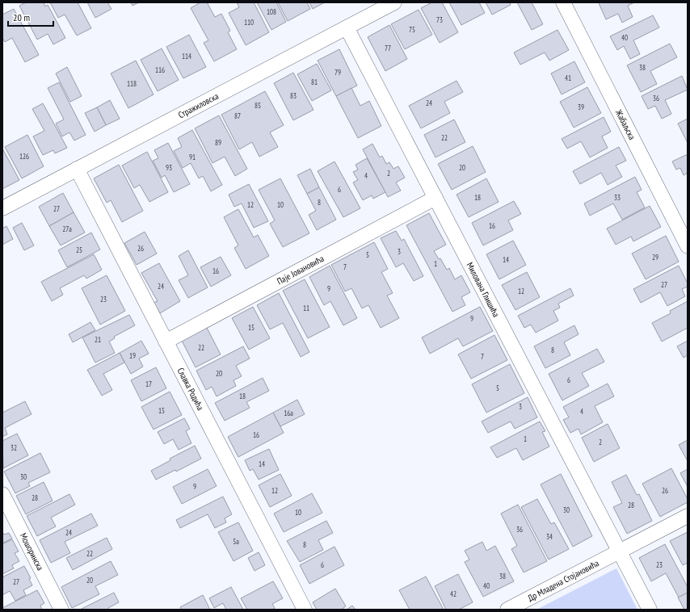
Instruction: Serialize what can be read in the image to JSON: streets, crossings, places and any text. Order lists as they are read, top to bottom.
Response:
{
  "streets": {
    "street": [
      "Стражиловска",
      "Жабаљска",
      "Паје Јовановића",
      "Милована Глишића",
      "Славка Родића",
      "Мошоринска",
      "Др Младена Стојановића"
    ]
  },
  "crossings": [
    ["Стражиловска", "Милована Глишића"],
    ["Стражиловска", "Славка Родића"],
    ["Паје Јовановића", "Милована Глишића"],
    ["Паје Јовановића", "Славка Родића"],
    ["Милована Глишића", "Др Младена Стојановића"]
  ],
  "house_numbers": [
    "108",
    "73",
    "110",
    "75",
    "40",
    "77",
    "114",
    "38",
    "116",
    "79",
    "41",
    "81",
    "118",
    "83",
    "36",
    "24",
    "85",
    "39",
    "87",
    "22",
    "89",
    "126",
    "91",
    "93",
    "20",
    "2",
    "4",
    "6",
    "18",
    "33",
    "8",
    "12",
    "10",
    "27",
    "16",
    "27a",
    "26",
    "25",
    "3",
    "5",
    "29",
    "14",
    "1",
    "7",
    "16",
    "27",
    "24",
    "9",
    "12",
    "23",
    "11",
    "9",
    "15",
    "21",
    "22",
    "8",
    "19",
    "7",
    "20",
    "6",
    "17",
    "5",
    "18",
    "3",
    "15",
    "4",
    "16a",
    "16",
    "1",
    "2",
    "32",
    "14",
    "30",
    "9",
    "12",
    "26",
    "28",
    "28",
    "30",
    "10",
    "36",
    "24",
    "34",
    "5a",
    "8",
    "22",
    "6",
    "23",
    "38",
    "20",
    "27",
    "40",
    "42"
  ],
  "scale_bar": "20 m"
}
